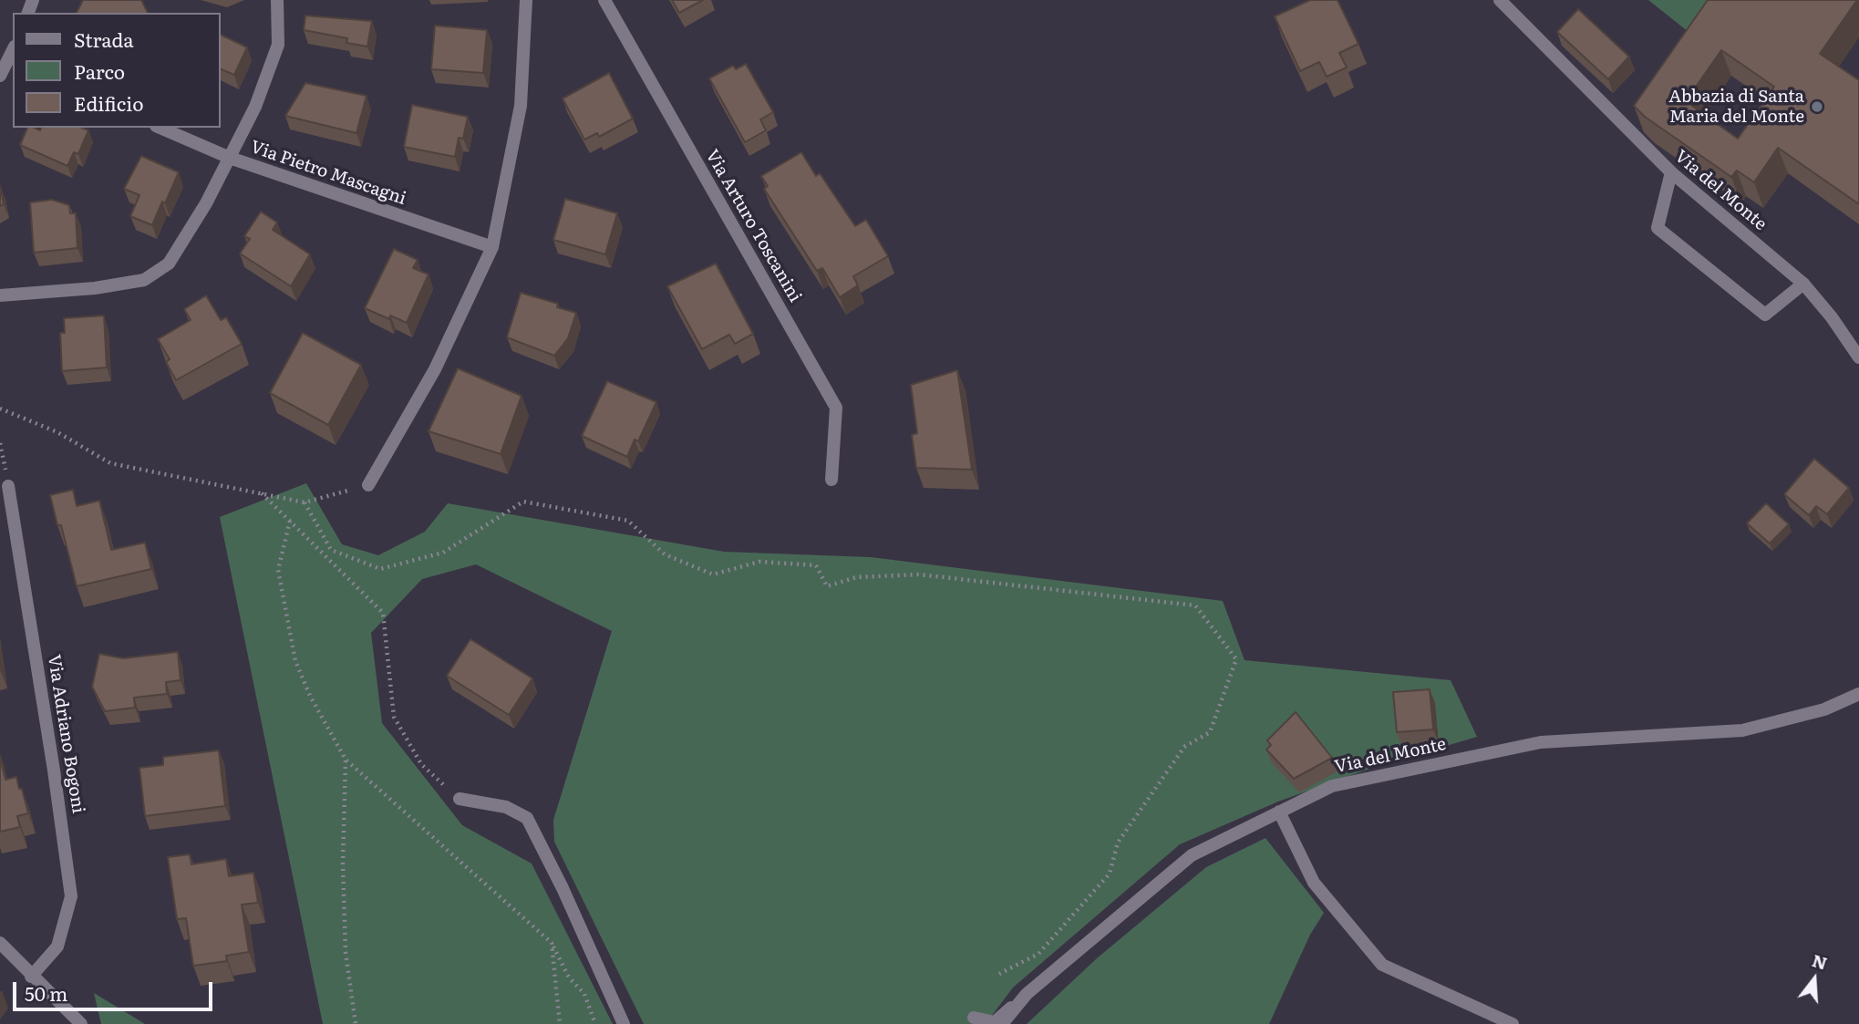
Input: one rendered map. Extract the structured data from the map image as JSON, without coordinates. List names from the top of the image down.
{
  "streets": {
    "street": [
      "Via Pietro Mascagni",
      "Via del Monte",
      "Via Arturo Toscanini",
      "Via Adriano Bogoni"
    ]
  },
  "places": ["Abbazia di Santa Maria del Monte"],
  "legend": ["Strada", "Parco", "Edificio"],
  "scale_bar": "50 m",
  "north": "top"
}
